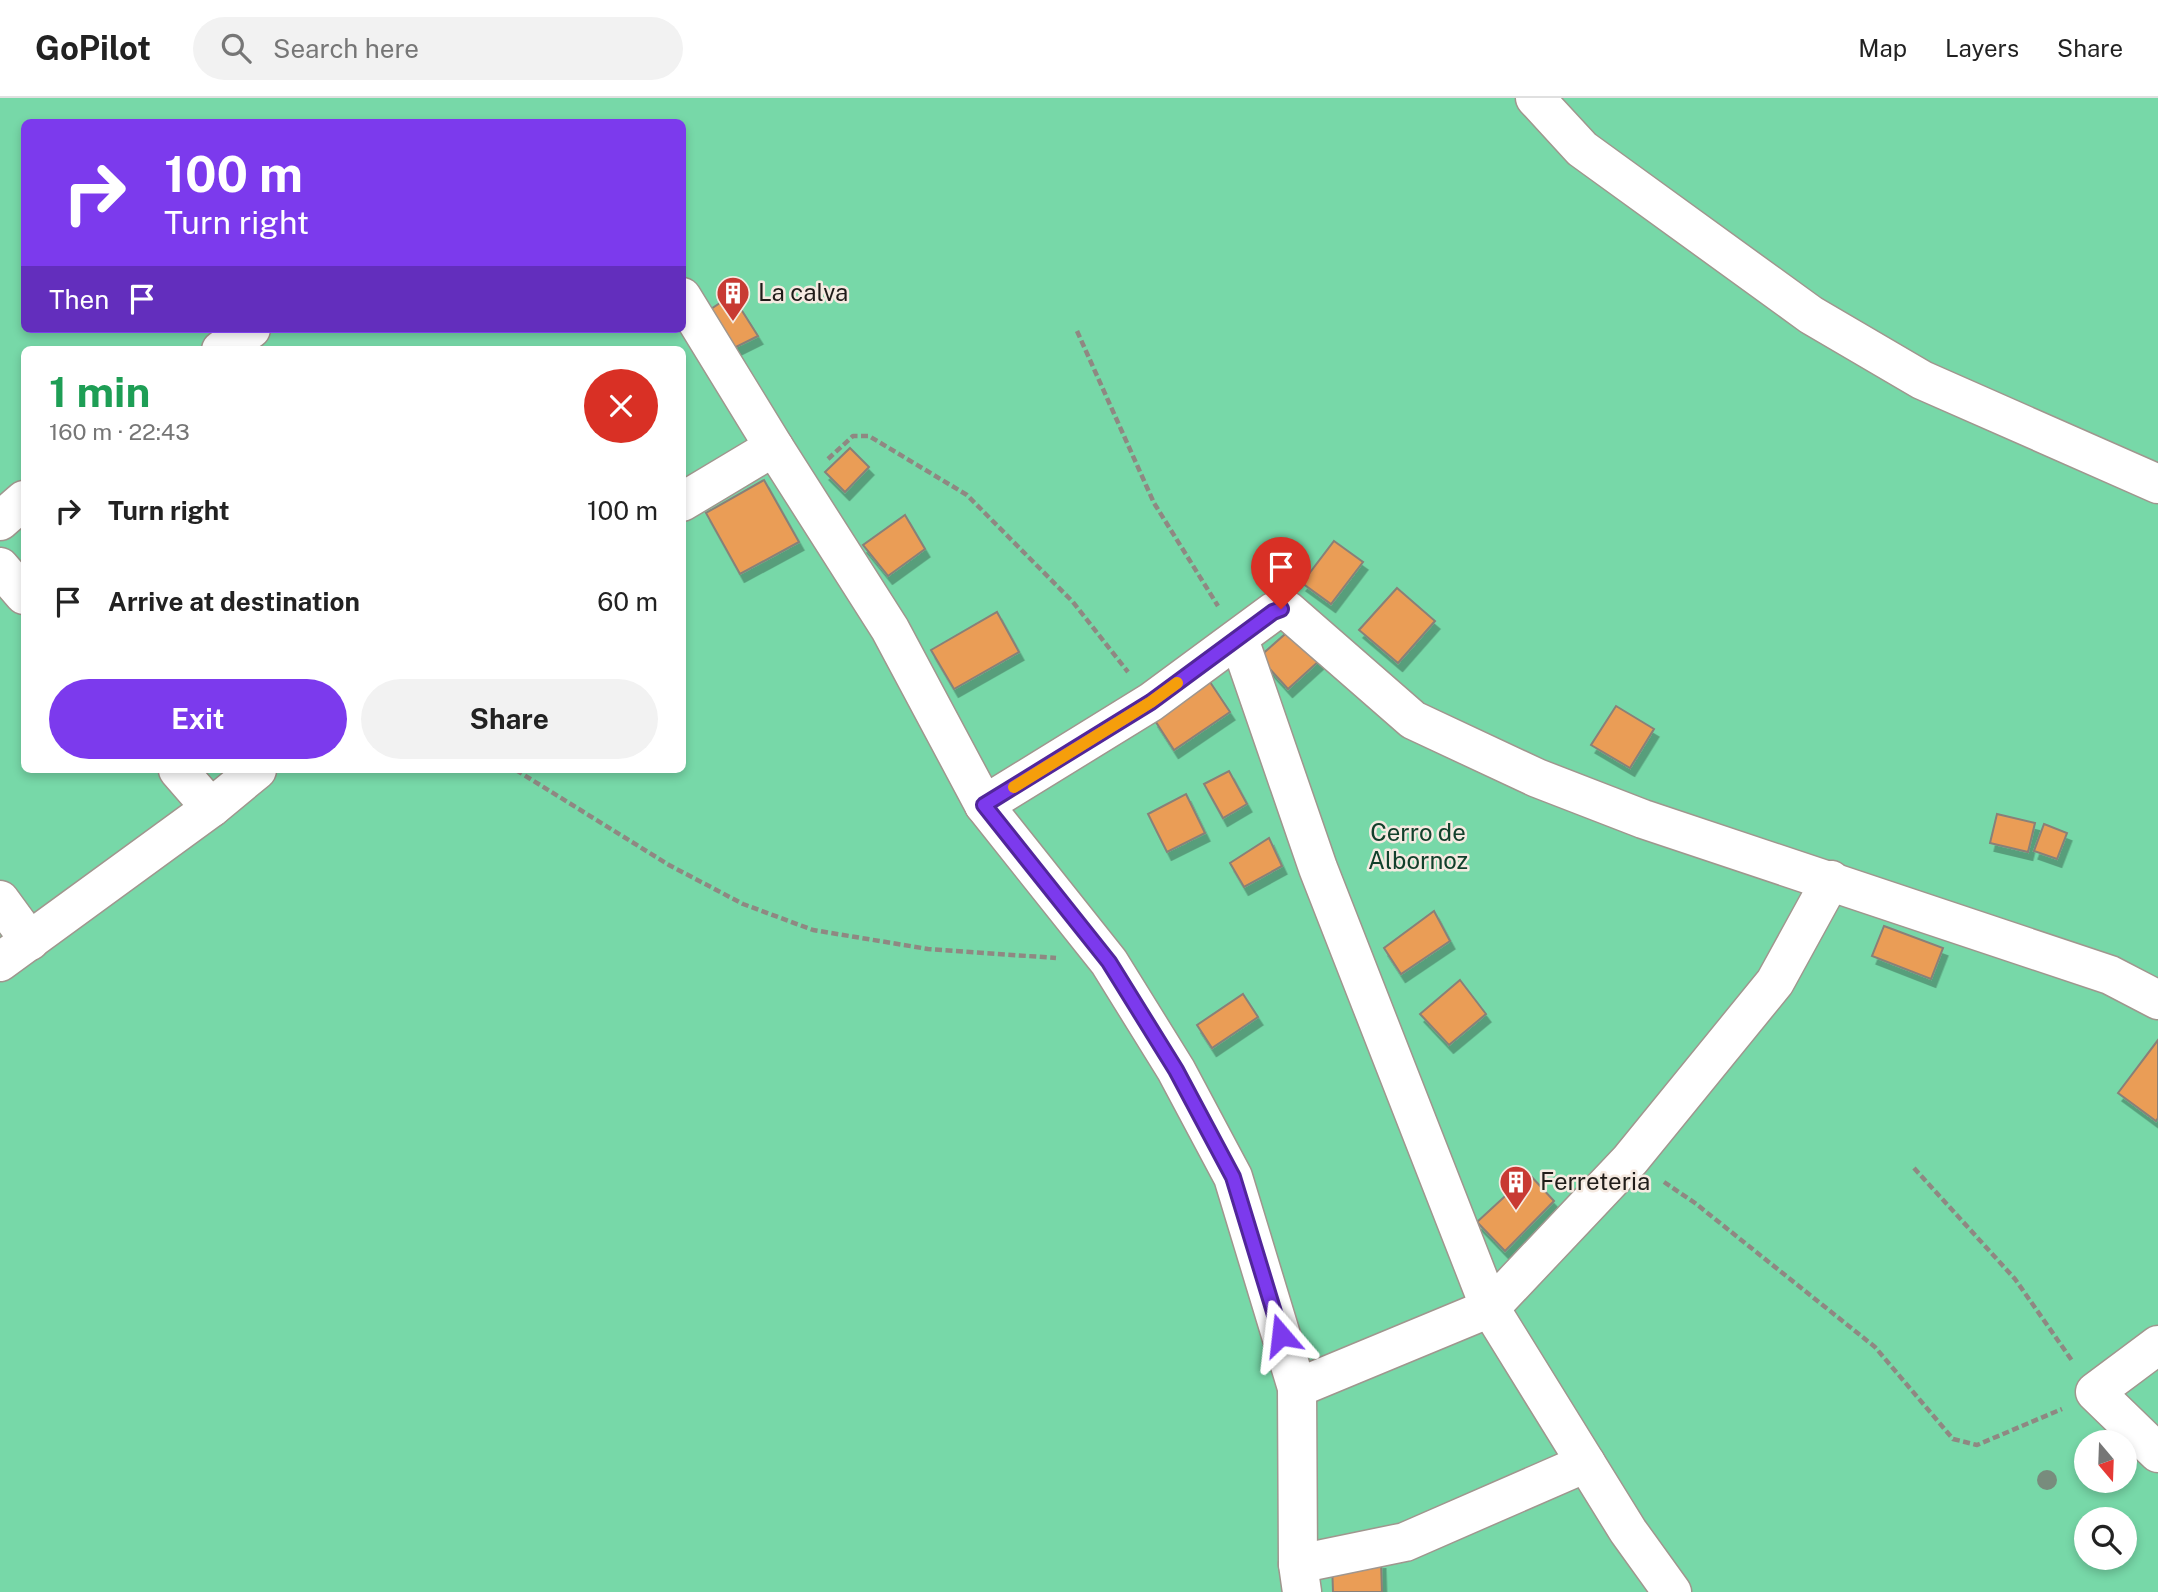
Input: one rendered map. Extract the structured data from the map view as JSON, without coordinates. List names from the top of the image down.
{
  "parks": ["Cerro de Albornoz"],
  "places": {
    "building": ["La calva", "Ferreteria"]
  },
  "north": "bottom",
  "page": {
    "header": "GoPilot",
    "search": "Search here",
    "nav": ["Map", "Layers", "Share"],
    "turn": ["100 m", "Turn right"],
    "then": "Then",
    "heading": ["1 min", "160 m · 22:43"],
    "list": [
      {
        "name": "Turn right",
        "value": "100 m"
      },
      {
        "name": "Arrive at destination",
        "value": "60 m"
      }
    ],
    "buttons": ["Exit", "Share"]
  }
}
